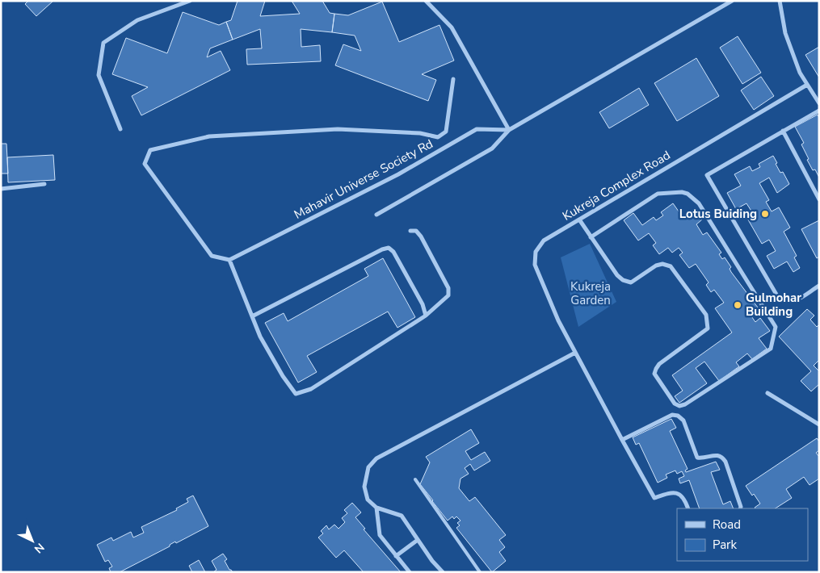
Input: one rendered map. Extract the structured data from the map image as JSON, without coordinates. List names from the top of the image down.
{
  "streets": {
    "street": ["Mahavir Universe Society Rd", "Kukreja Complex Road"]
  },
  "parks": ["Kukreja Garden"],
  "places": ["Lotus Buiding", "Gulmohar Building"],
  "legend": ["Road", "Park"],
  "north": "bottom right"
}
